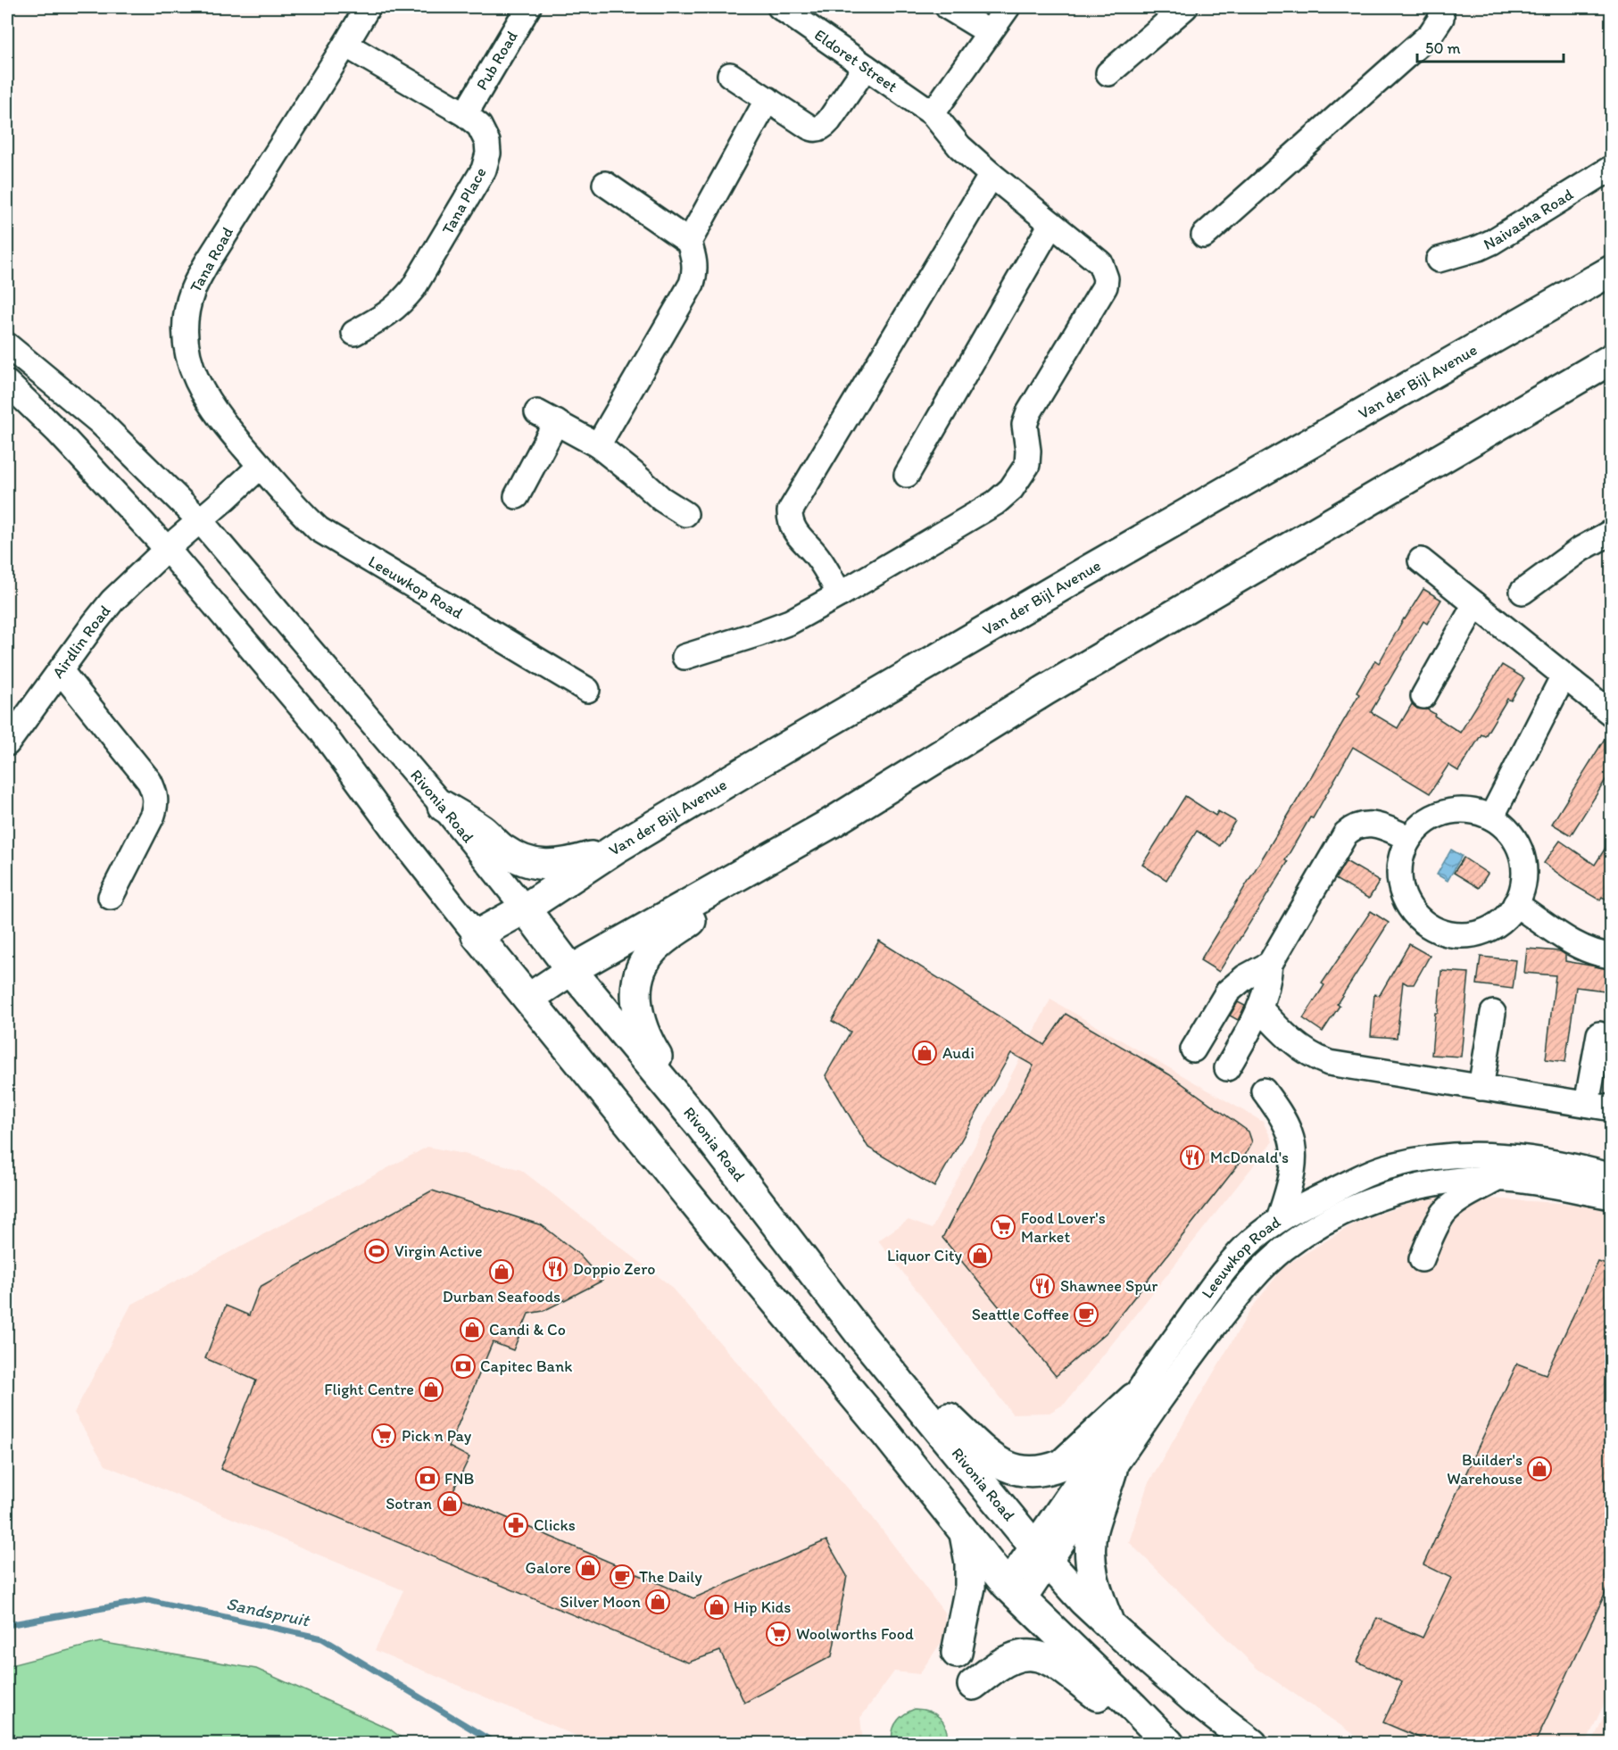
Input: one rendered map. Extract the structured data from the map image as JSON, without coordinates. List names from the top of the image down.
{
  "streets": {
    "main road": ["Van der Bijl Avenue", "Rivonia Road"],
    "street": [
      "Pub Road",
      "Eldoret Street",
      "Tana Place",
      "Naivasha Road",
      "Tana Road",
      "Leeuwkop Road",
      "Airdlin Road"
    ]
  },
  "crossings": [
    ["Pub Road", "Tana Place"],
    ["Tana Place", "Tana Road"],
    ["Tana Road", "Leeuwkop Road"],
    ["Van der Bijl Avenue", "Rivonia Road"],
    ["Leeuwkop Road", "Rivonia Road"]
  ],
  "water": ["Sandspruit"],
  "places": {
    "shop": [
      "Audi",
      "Liquor City",
      "Durban Seafoods",
      "Candi & Co",
      "Flight Centre",
      "Builder's Warehouse",
      "Sotran",
      "Galore",
      "Silver Moon",
      "Hip Kids"
    ],
    "restaurant": ["McDonald's", "Doppio Zero", "Shawnee Spur"],
    "supermarket": ["Food Lover's Market", "Pick n Pay", "Woolworths Food"],
    "sports": ["Virgin Active"],
    "cafe": ["Seattle Coffee", "The Daily"],
    "bank": ["Capitec Bank", "FNB"],
    "pharmacy": ["Clicks"]
  },
  "scale_bar": "50 m"
}
